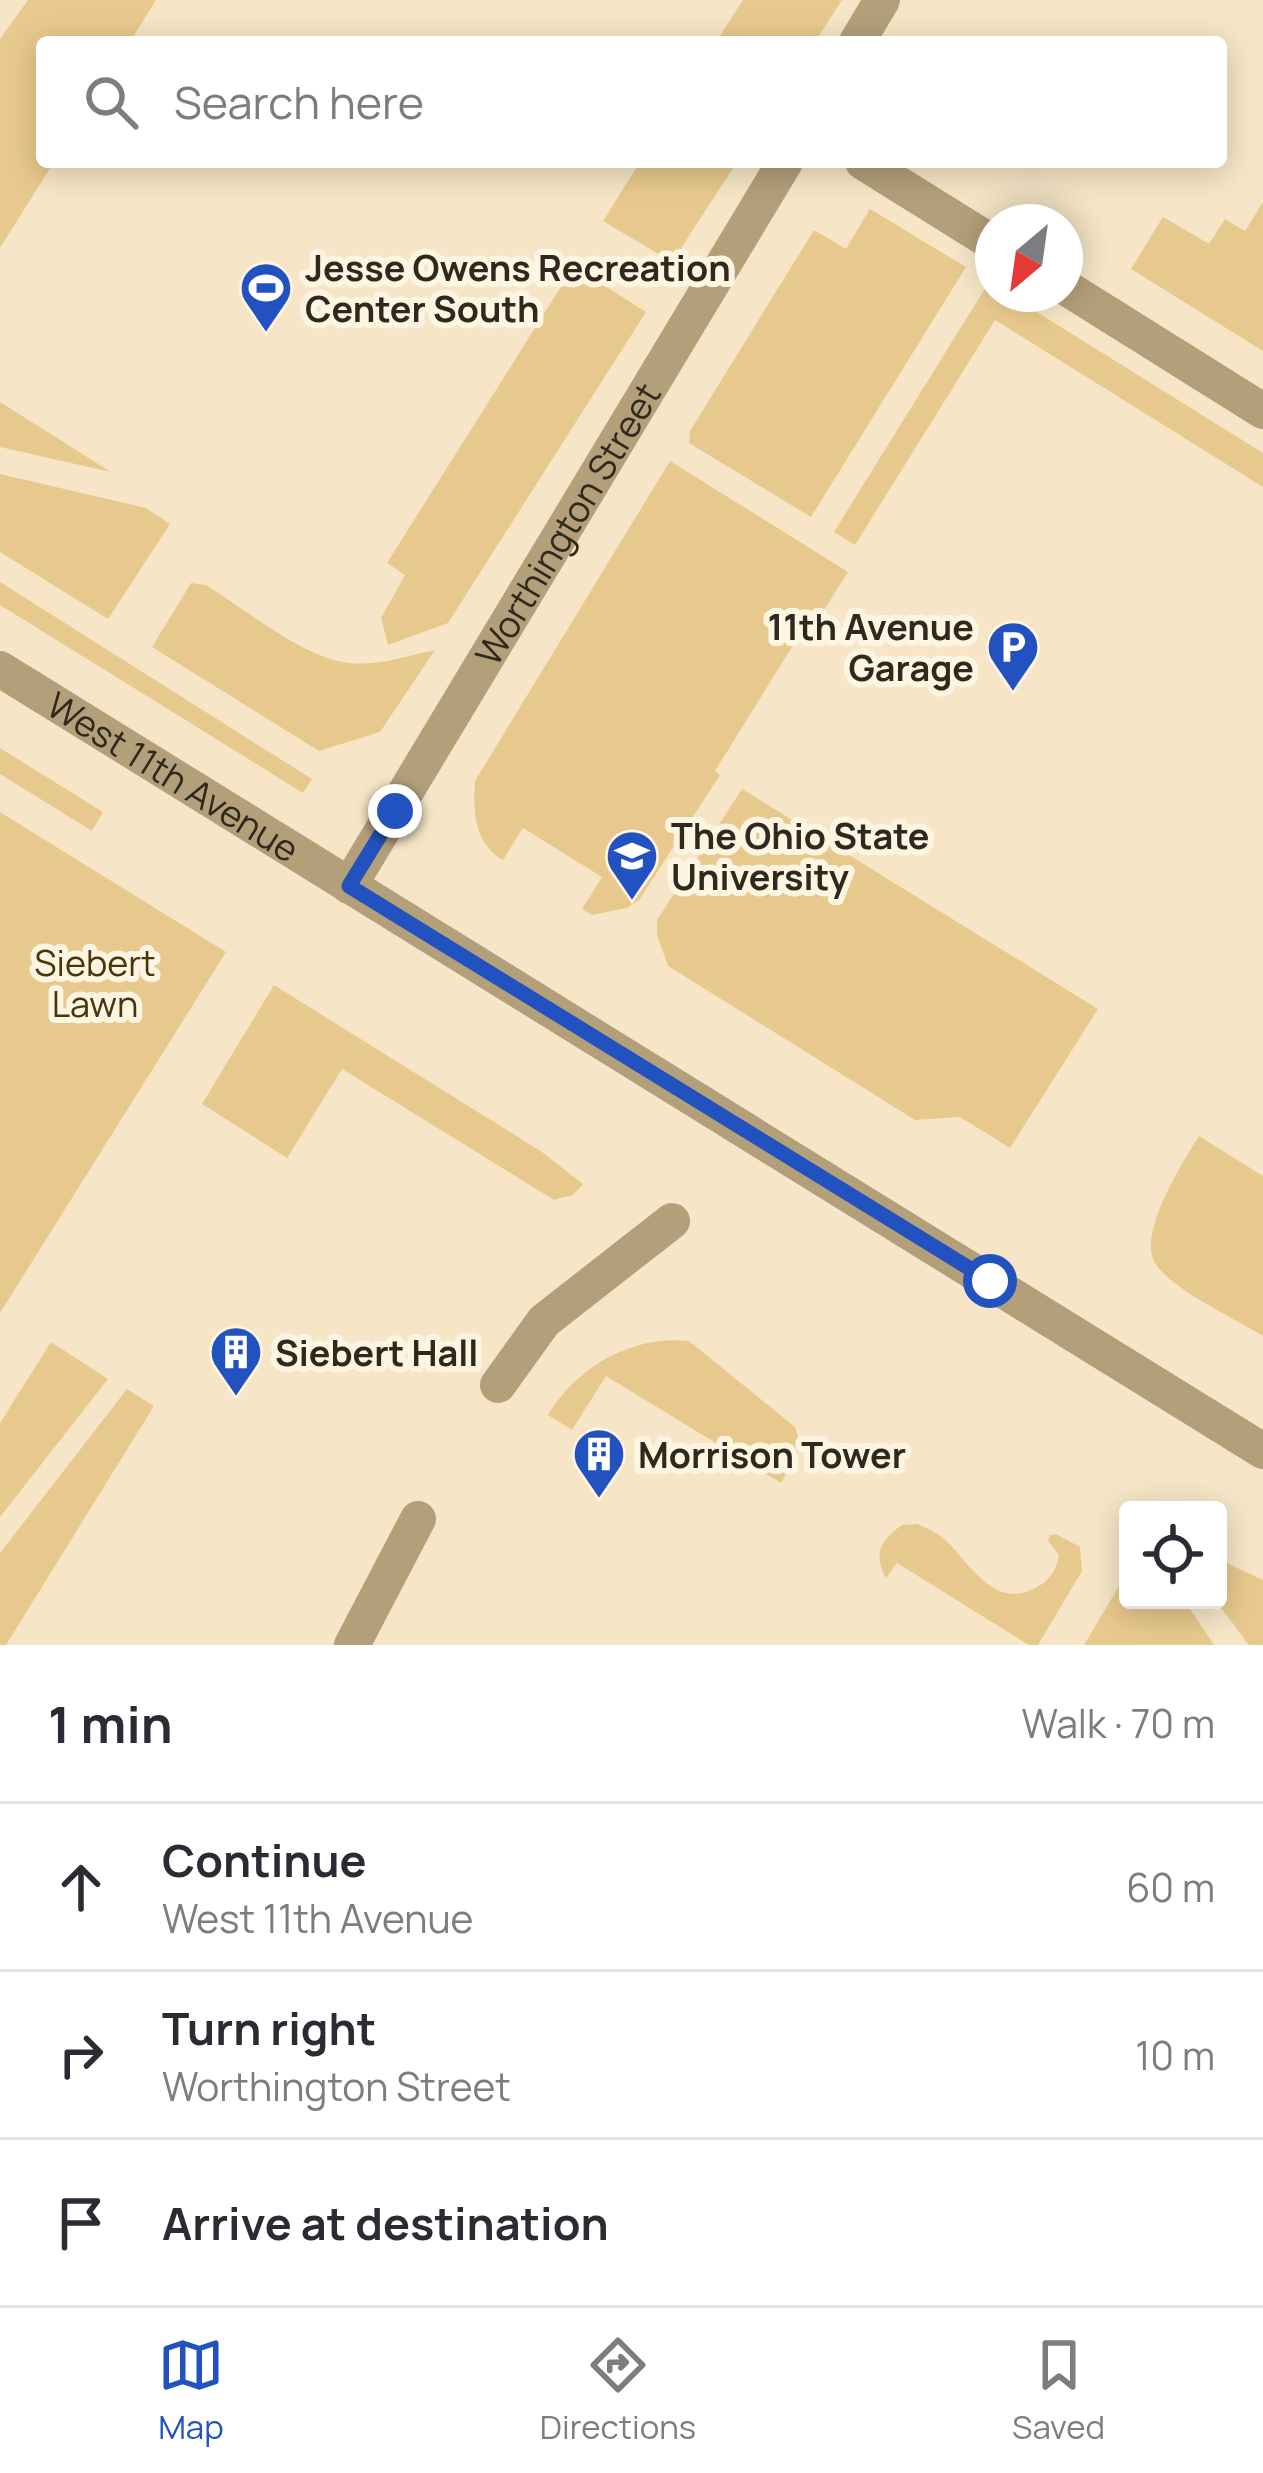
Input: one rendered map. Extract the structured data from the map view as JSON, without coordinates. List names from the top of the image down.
{
  "streets": {
    "street": ["Worthington Street", "West 11th Avenue"]
  },
  "crossings": [
    ["Worthington Street", "West 11th Avenue"]
  ],
  "parks": ["Siebert Lawn"],
  "places": {
    "sports": ["Jesse Owens Recreation Center South"],
    "parking": ["11th Avenue Garage"],
    "school or university": ["The Ohio State University"],
    "building": ["Siebert Hall", "Morrison Tower"]
  },
  "north": "bottom left",
  "page": {
    "search": "Search here",
    "heading": ["1 min", "Walk · 70 m"],
    "list": [
      ["Continue", "West 11th Avenue", "60 m"],
      ["Turn right", "Worthington Street", "10 m"],
      "Arrive at destination"
    ],
    "nav": ["Map", "Directions", "Saved"]
  }
}
